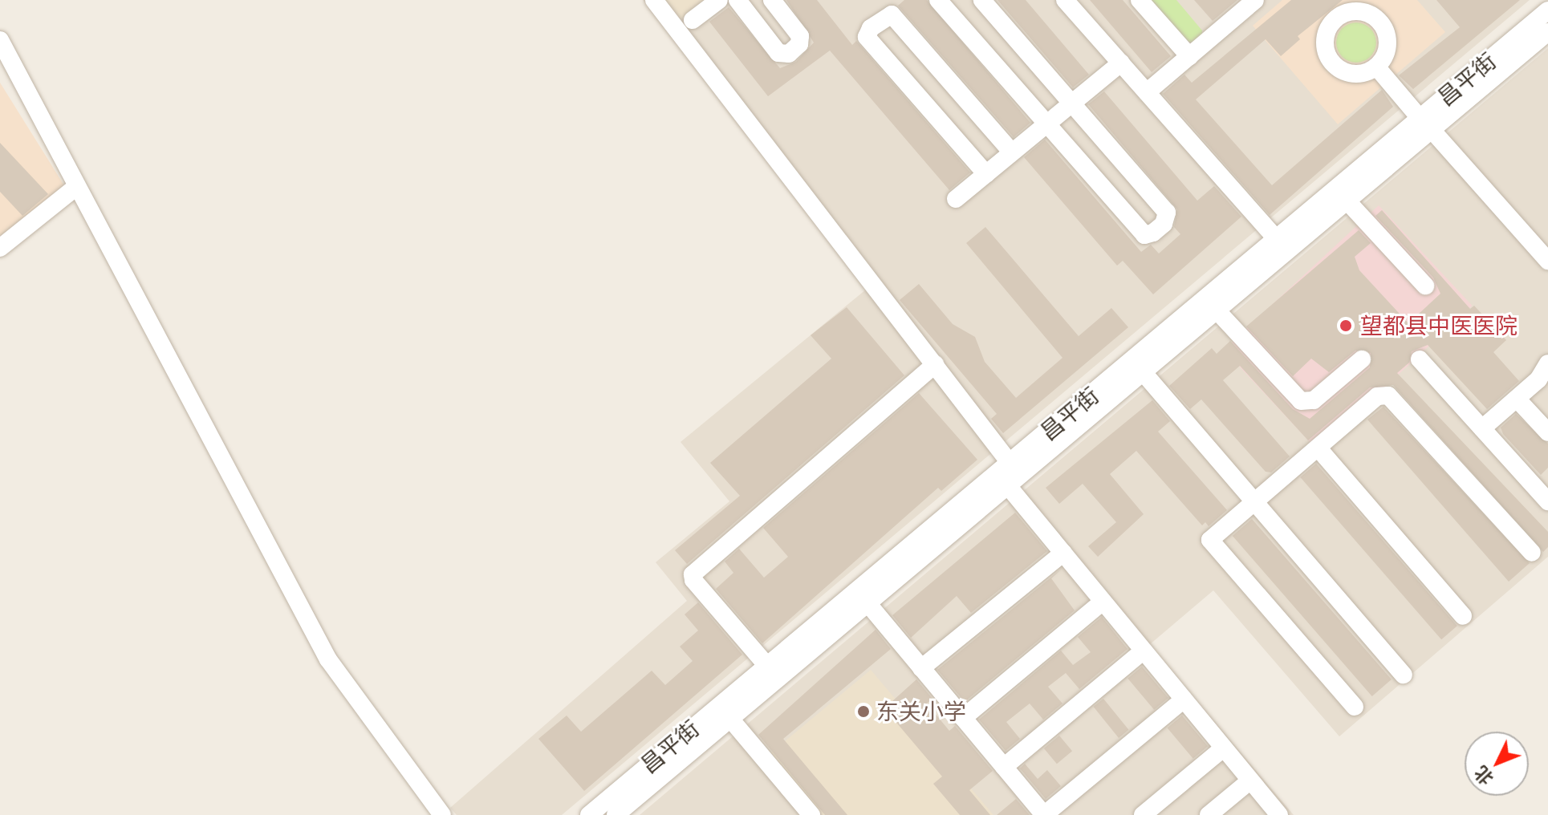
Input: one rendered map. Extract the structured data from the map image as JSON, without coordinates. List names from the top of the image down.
{
  "streets": {
    "street": ["昌平街"]
  },
  "places": ["望都县中医医院", "东关小学"],
  "north": "bottom left"
}
